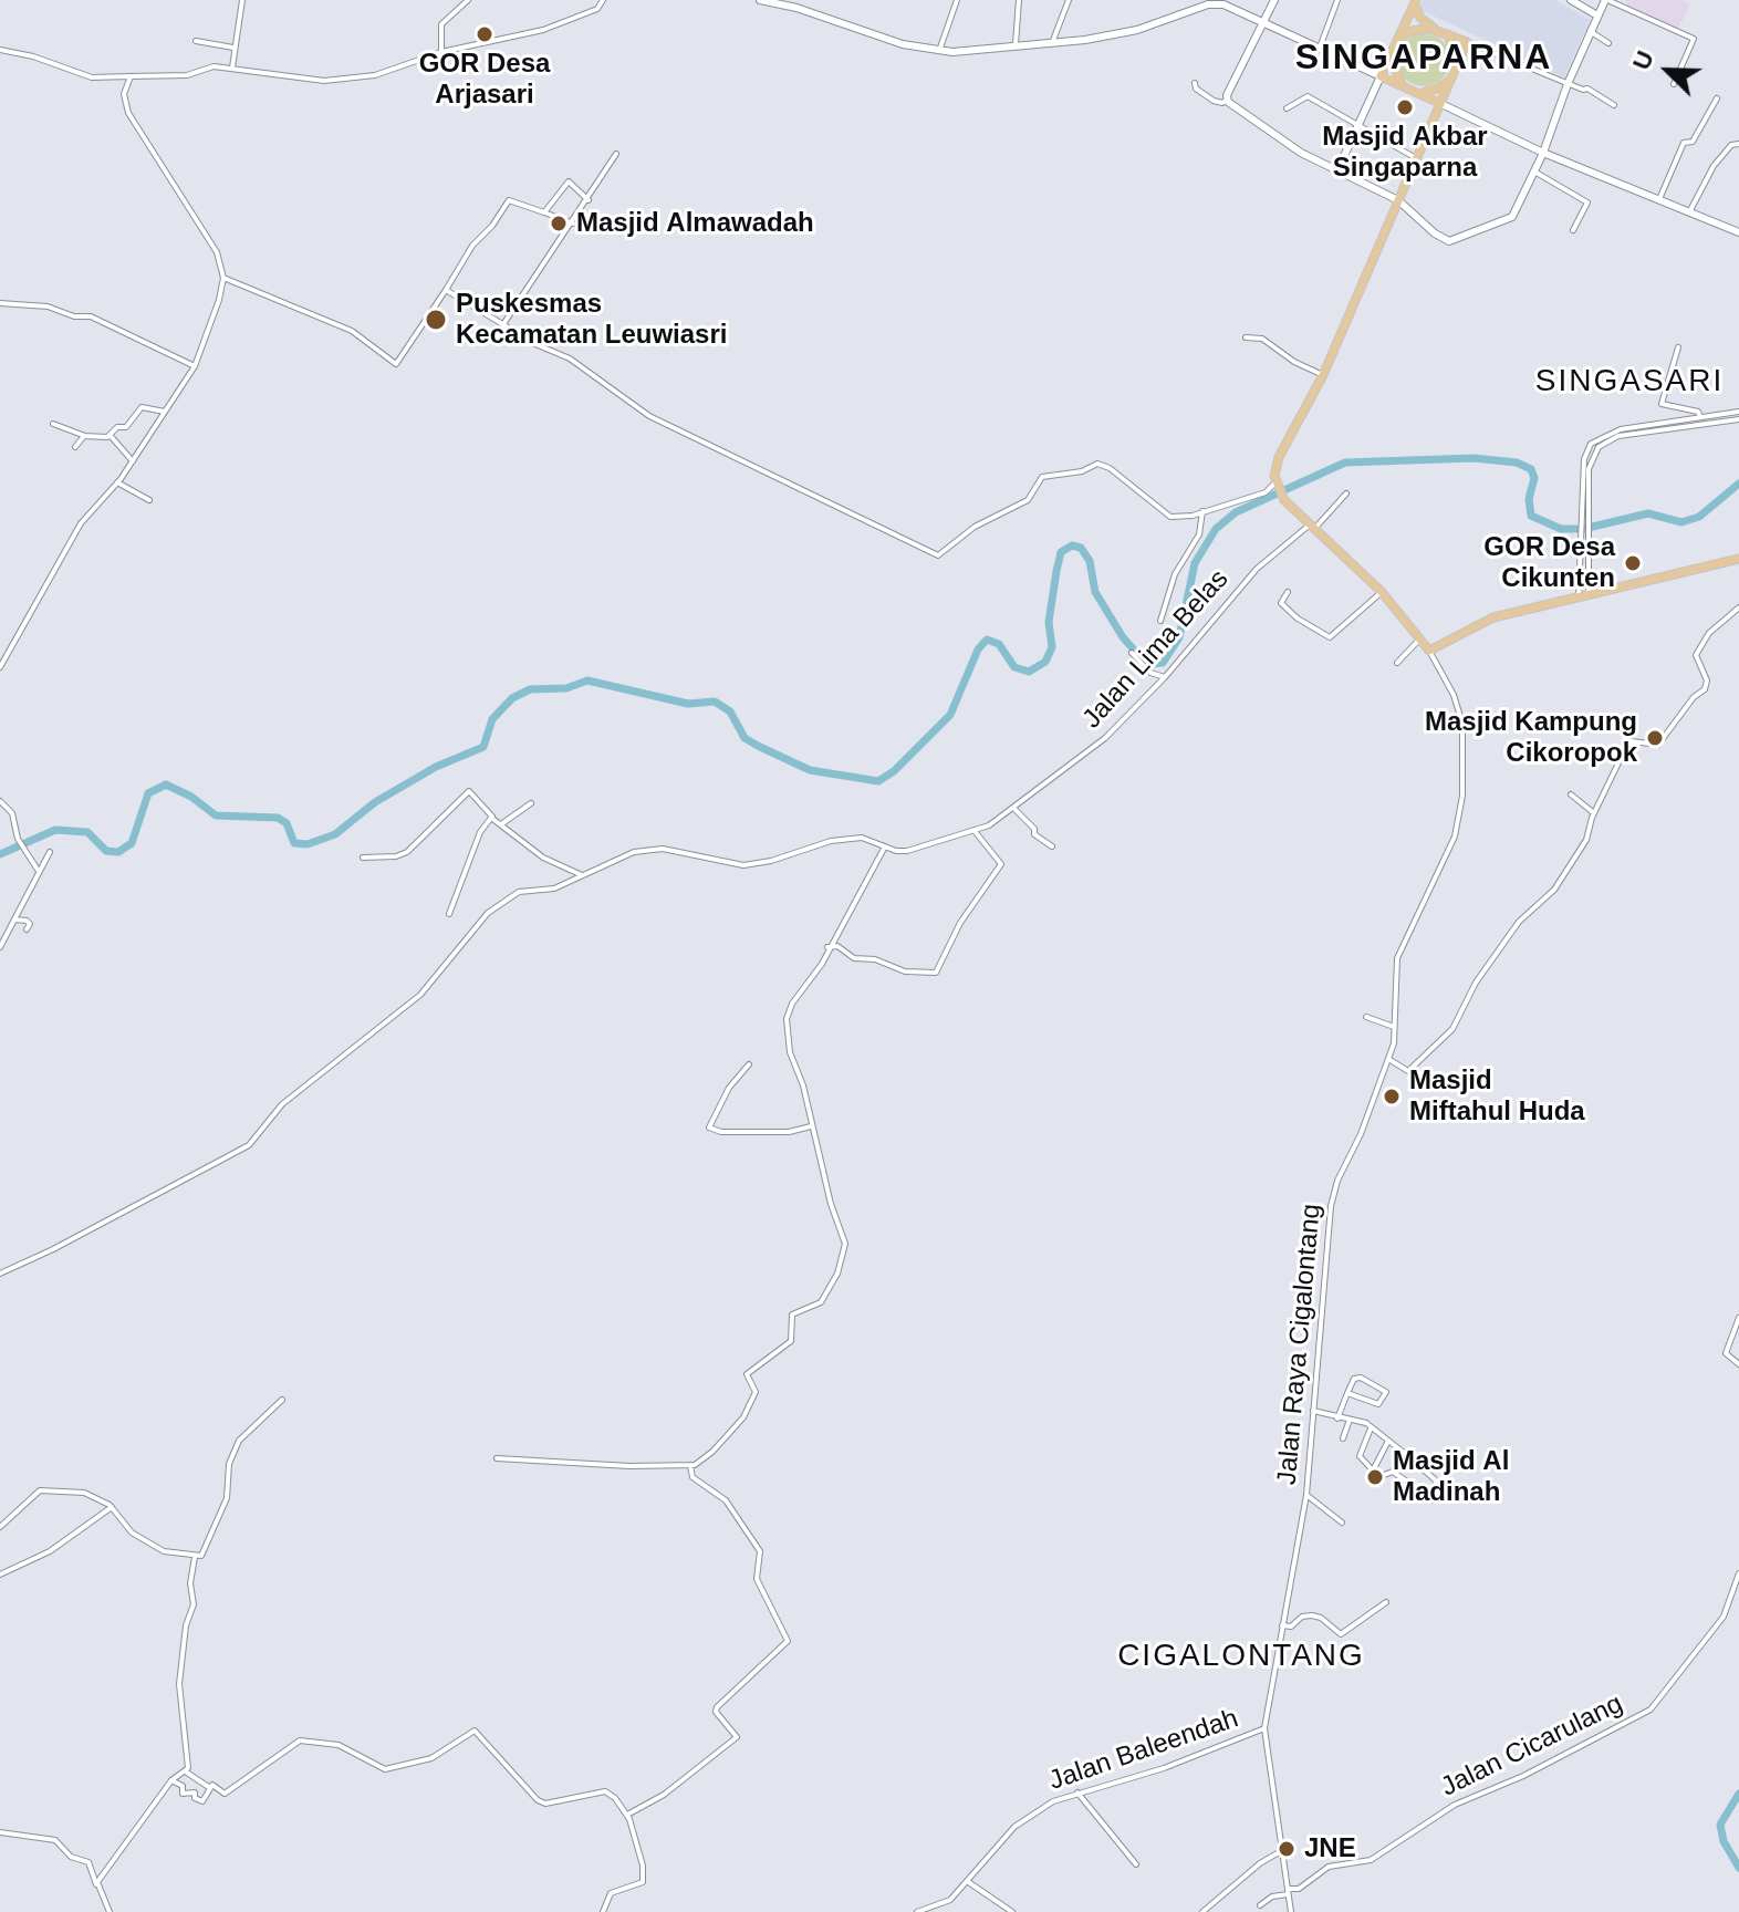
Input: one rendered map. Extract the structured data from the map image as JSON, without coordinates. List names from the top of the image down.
{
  "streets": {
    "street": [
      "Jalan Lima Belas",
      "Jalan Raya Cigalontang",
      "Jalan Cicarulang",
      "Jalan Baleendah"
    ]
  },
  "crossings": [
    ["Jalan Raya Cigalontang", "Jalan Cicarulang"],
    ["Jalan Raya Cigalontang", "Jalan Baleendah"]
  ],
  "districts": ["SINGAPARNA", "SINGASARI", "CIGALONTANG"],
  "places": [
    "GOR Desa Arjasari",
    "Masjid Akbar Singaparna",
    "Masjid Almawadah",
    "Puskesmas Kecamatan Leuwiasri",
    "GOR Desa Cikunten",
    "Masjid Kampung Cikoropok",
    "Masjid Miftahul Huda",
    "Masjid Al Madinah",
    "JNE"
  ],
  "north": "top left"
}
